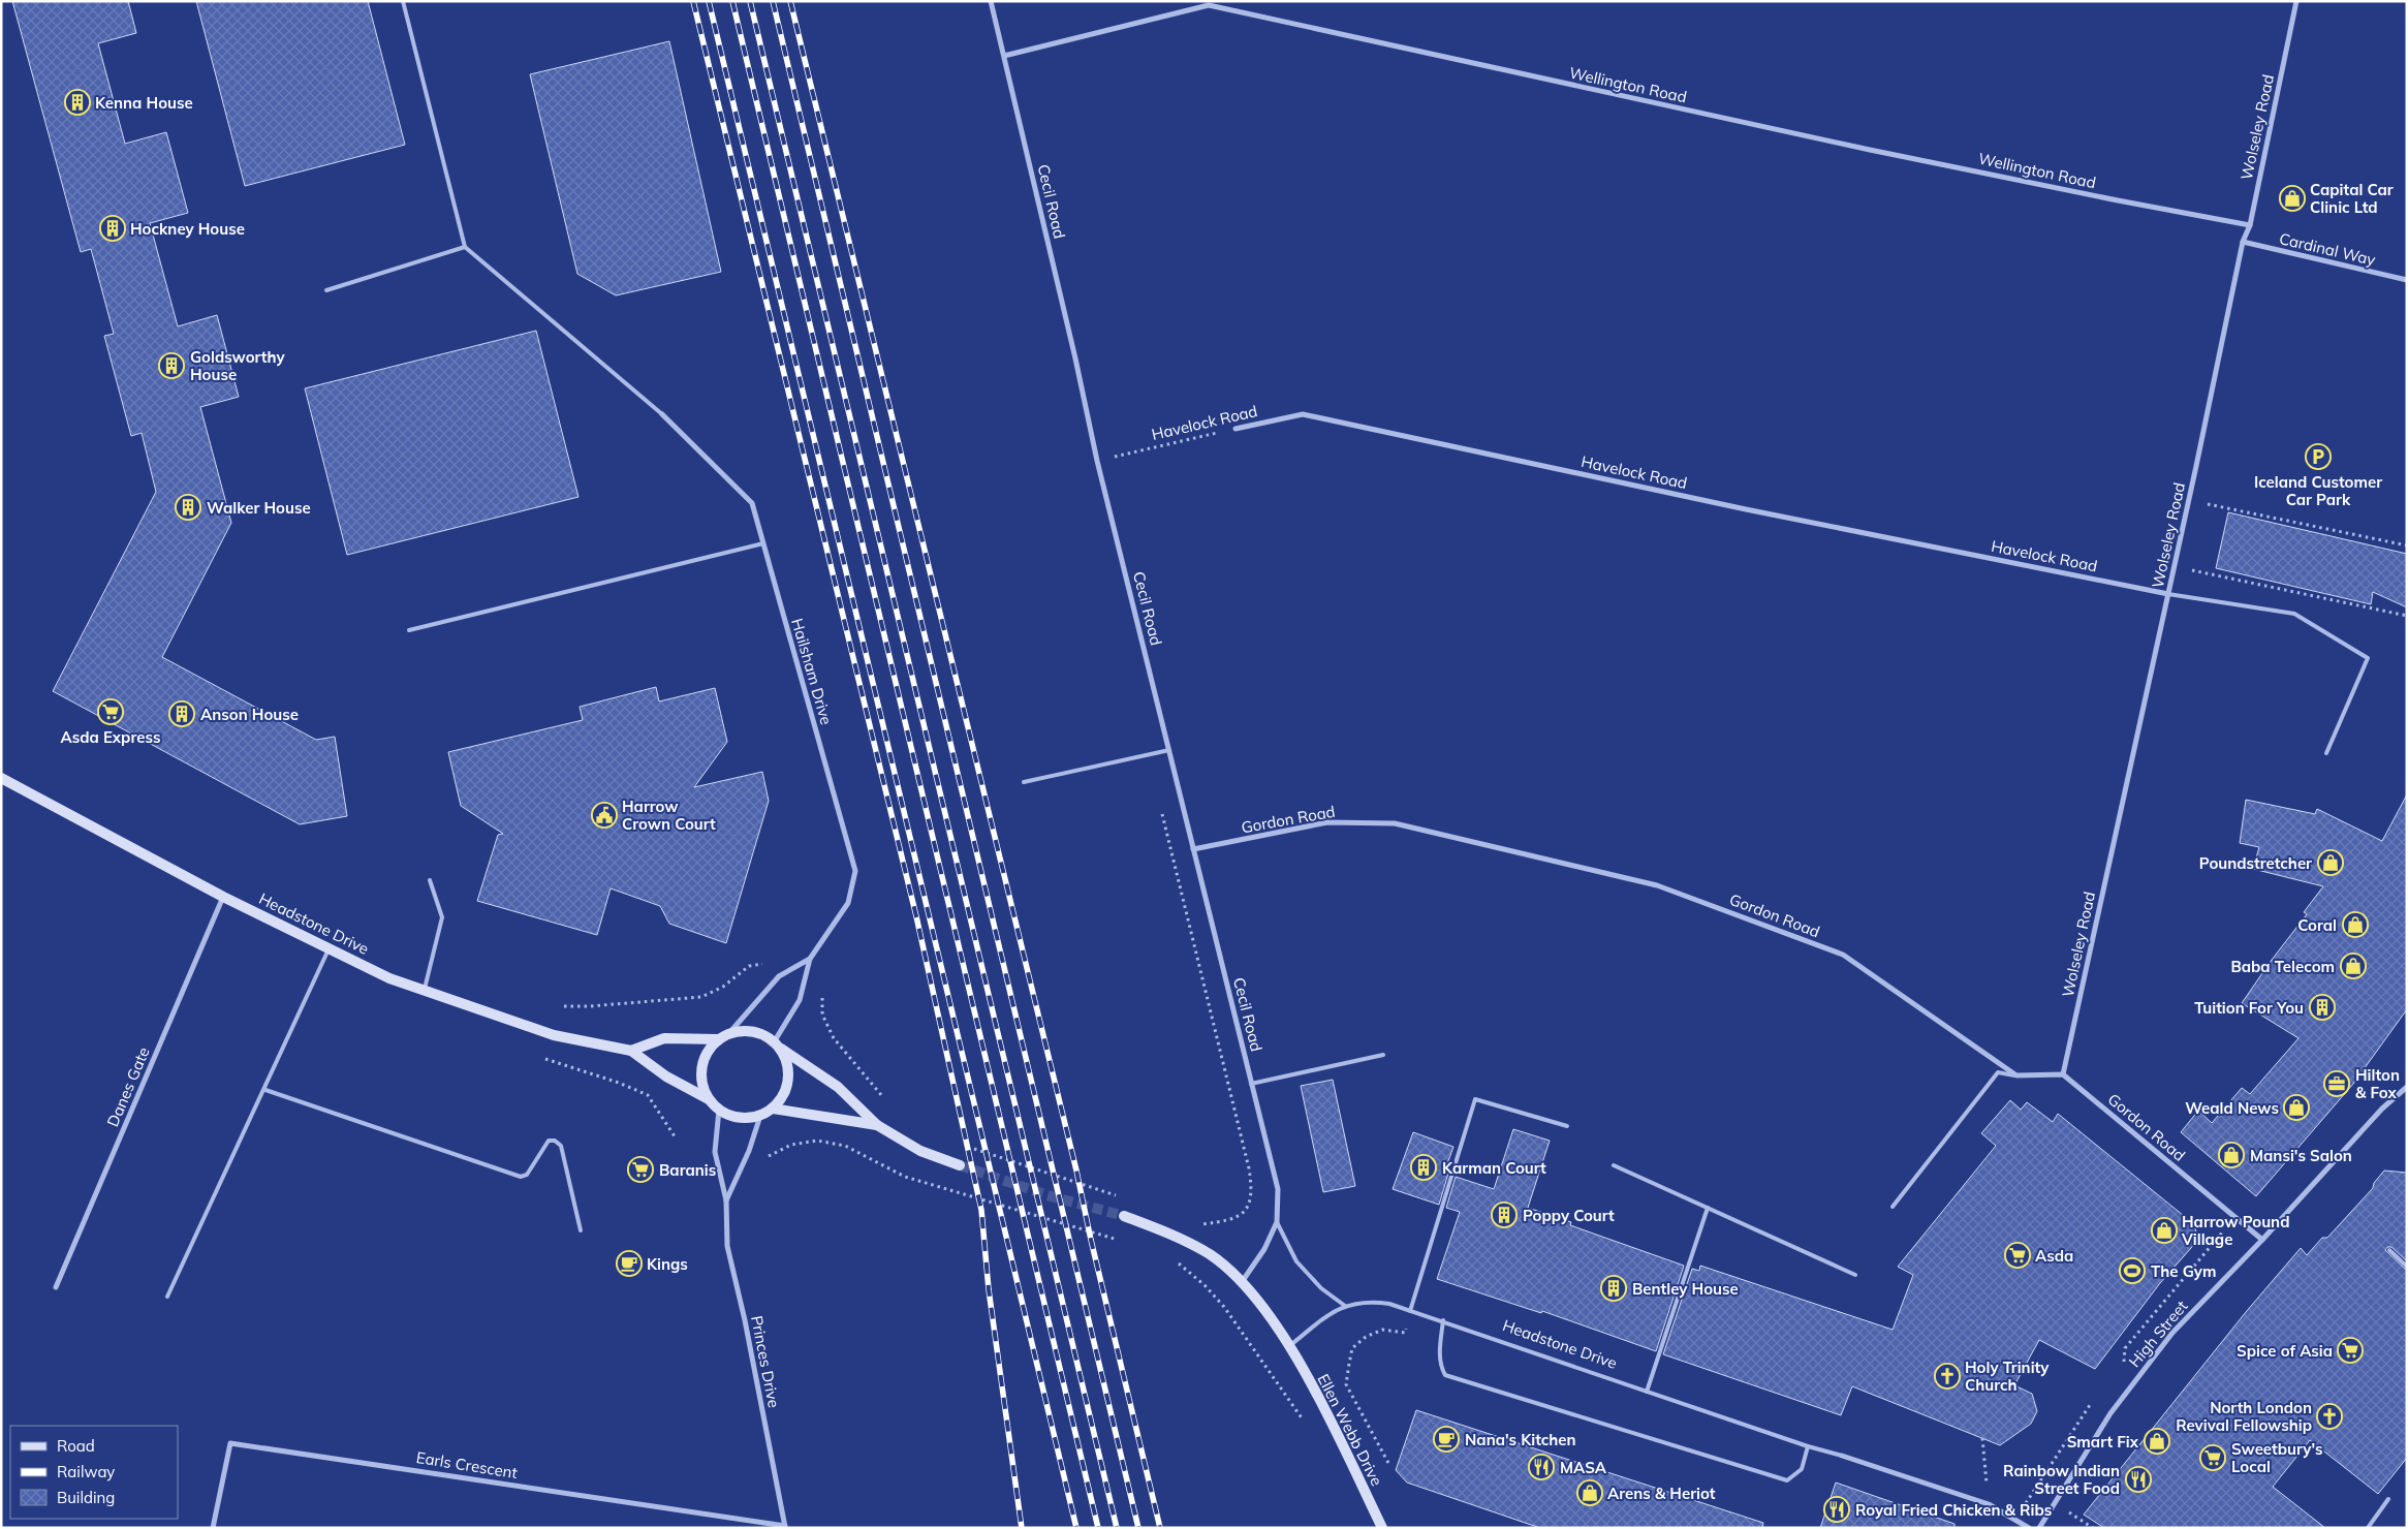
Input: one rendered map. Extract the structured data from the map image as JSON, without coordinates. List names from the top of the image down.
{
  "streets": {
    "street": [
      "Wellington Road",
      "Wolseley Road",
      "Cecil Road",
      "Cardinal Way",
      "Havelock Road",
      "Hailsham Drive",
      "Gordon Road",
      "Headstone Drive",
      "Danes Gate",
      "High Street",
      "Princes Drive",
      "Ellen Webb Drive",
      "Earls Crescent"
    ]
  },
  "crossings": [
    ["Wellington Road", "Wolseley Road"],
    ["Wellington Road", "Cecil Road"],
    ["Wolseley Road", "Cardinal Way"],
    ["Wolseley Road", "Havelock Road"],
    ["Wolseley Road", "Gordon Road"],
    ["Cecil Road", "Havelock Road"],
    ["Cecil Road", "Gordon Road"],
    ["Cecil Road", "Headstone Drive"],
    ["Hailsham Drive", "Headstone Drive"],
    ["Hailsham Drive", "Princes Drive"],
    ["Gordon Road", "High Street"],
    ["Headstone Drive", "Danes Gate"],
    ["Headstone Drive", "Princes Drive"],
    ["Headstone Drive", "Ellen Webb Drive"],
    ["Princes Drive", "Earls Crescent"]
  ],
  "places": {
    "building": [
      "Kenna House",
      "Hockney House",
      "Goldsworthy House",
      "Walker House",
      "Anson House",
      "Tuition For You",
      "Karman Court",
      "Poppy Court",
      "Bentley House"
    ],
    "shop": [
      "Capital Car Clinic Ltd",
      "Poundstretcher",
      "Coral",
      "Baba Telecom",
      "Weald News",
      "Mansi's Salon",
      "Harrow Pound Village",
      "Smart Fix",
      "Arens & Heriot"
    ],
    "parking": ["Iceland Customer Car Park"],
    "supermarket": [
      "Asda Express",
      "Baranis",
      "Asda",
      "Spice of Asia",
      "Sweetbury's Local"
    ],
    "public building": ["Harrow Crown Court"],
    "office": ["Hilton & Fox"],
    "cafe": ["Kings", "Nana's Kitchen"],
    "sports": ["The Gym"],
    "church": ["Holy Trinity Church", "North London Revival Fellowship"],
    "restaurant": ["MASA", "Rainbow Indian Street Food", "Royal Fried Chicken & Ribs"]
  },
  "legend": ["Road", "Railway", "Building"]
}
